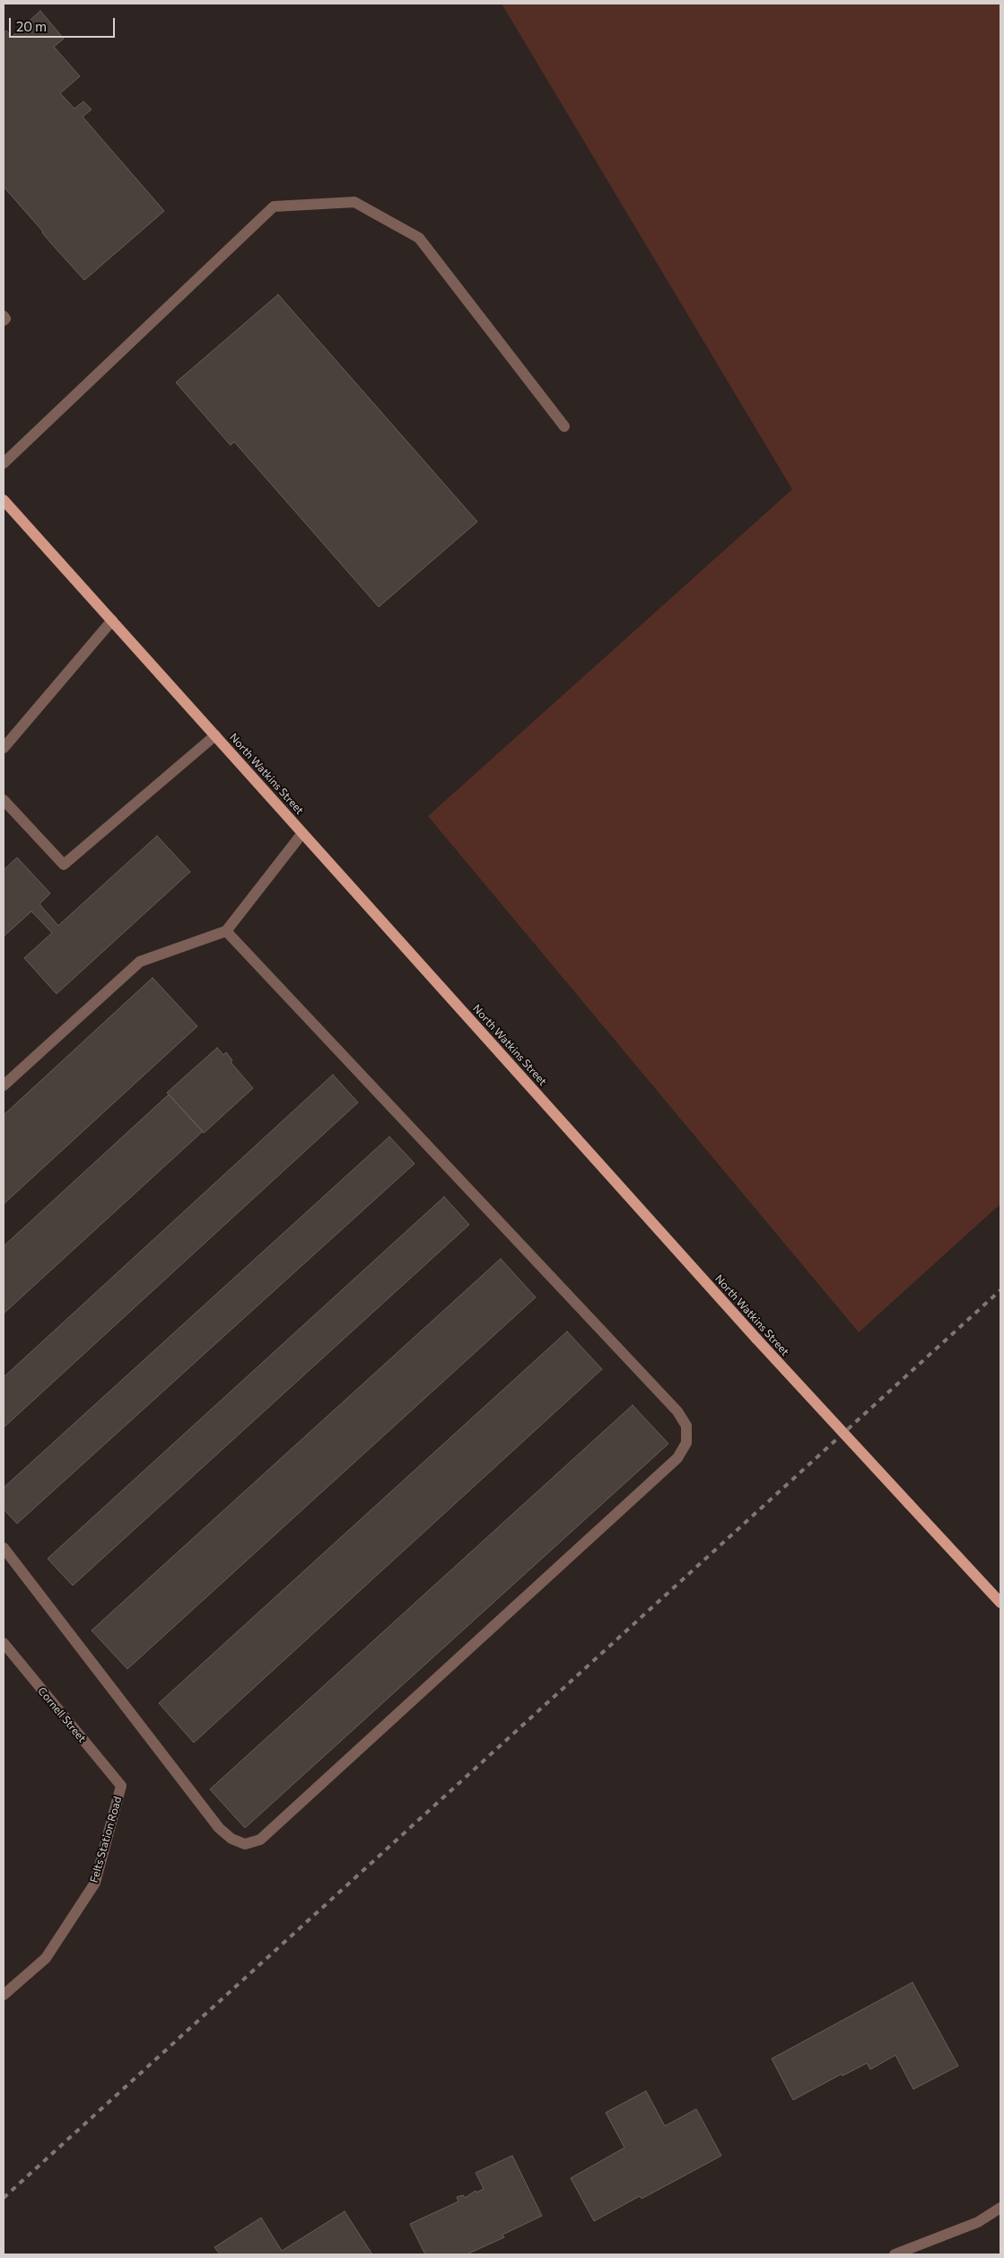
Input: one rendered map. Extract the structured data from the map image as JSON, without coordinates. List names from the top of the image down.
{
  "streets": {
    "main road": ["North Watkins Street"],
    "street": ["Cornell Street", "Felts Station Road"]
  },
  "crossings": [
    ["Cornell Street", "Felts Station Road"]
  ],
  "scale_bar": "20 m"
}
